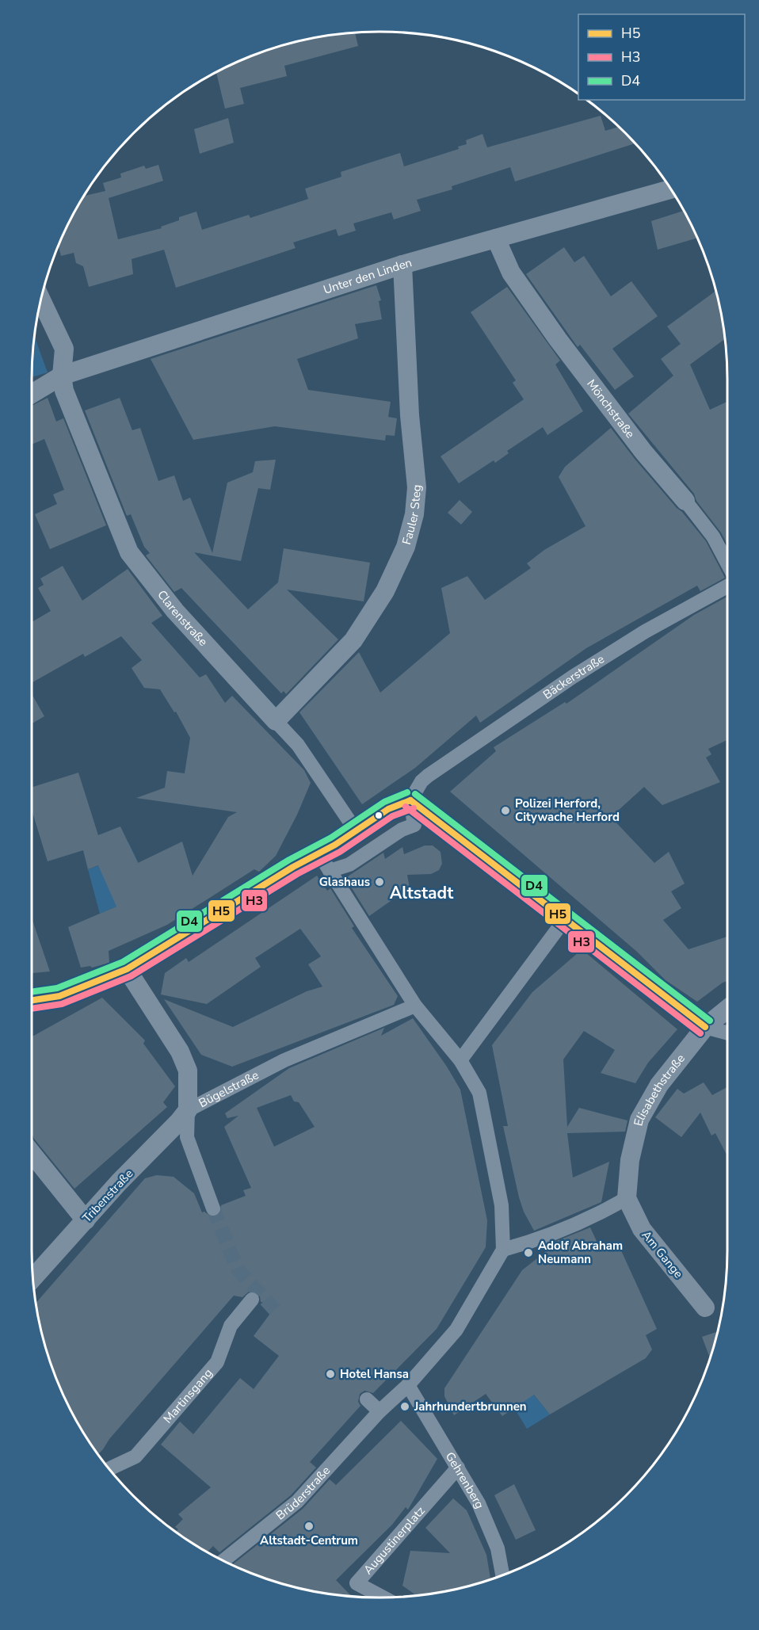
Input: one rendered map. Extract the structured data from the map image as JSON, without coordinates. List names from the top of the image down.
{
  "streets": {
    "street": [
      "Unter den Linden",
      "Mönchstraße",
      "Fauler Steg",
      "Clarenstraße",
      "Bäckerstraße",
      "Bügelstraße",
      "Elisabethstraße",
      "Tribenstraße",
      "Am Gange",
      "Martinsgang",
      "Gehrenberg",
      "Brüderstraße",
      "Augustinerplatz"
    ]
  },
  "crossings": [
    ["Unter den Linden", "Mönchstraße"],
    ["Unter den Linden", "Fauler Steg"],
    ["Unter den Linden", "Clarenstraße"],
    ["Fauler Steg", "Clarenstraße"],
    ["Bügelstraße", "Tribenstraße"],
    ["Elisabethstraße", "Am Gange"],
    ["Gehrenberg", "Augustinerplatz"]
  ],
  "districts": ["Altstadt"],
  "places": [
    "Polizei Herford, Citywache Herford",
    "Glashaus",
    "Adolf Abraham Neumann",
    "Hotel Hansa",
    "Jahrhundertbrunnen",
    "Altstadt-Centrum"
  ],
  "lines": ["transit line D4", "transit line H5", "transit line H3"],
  "legend": ["H5", "H3", "D4"]
}
